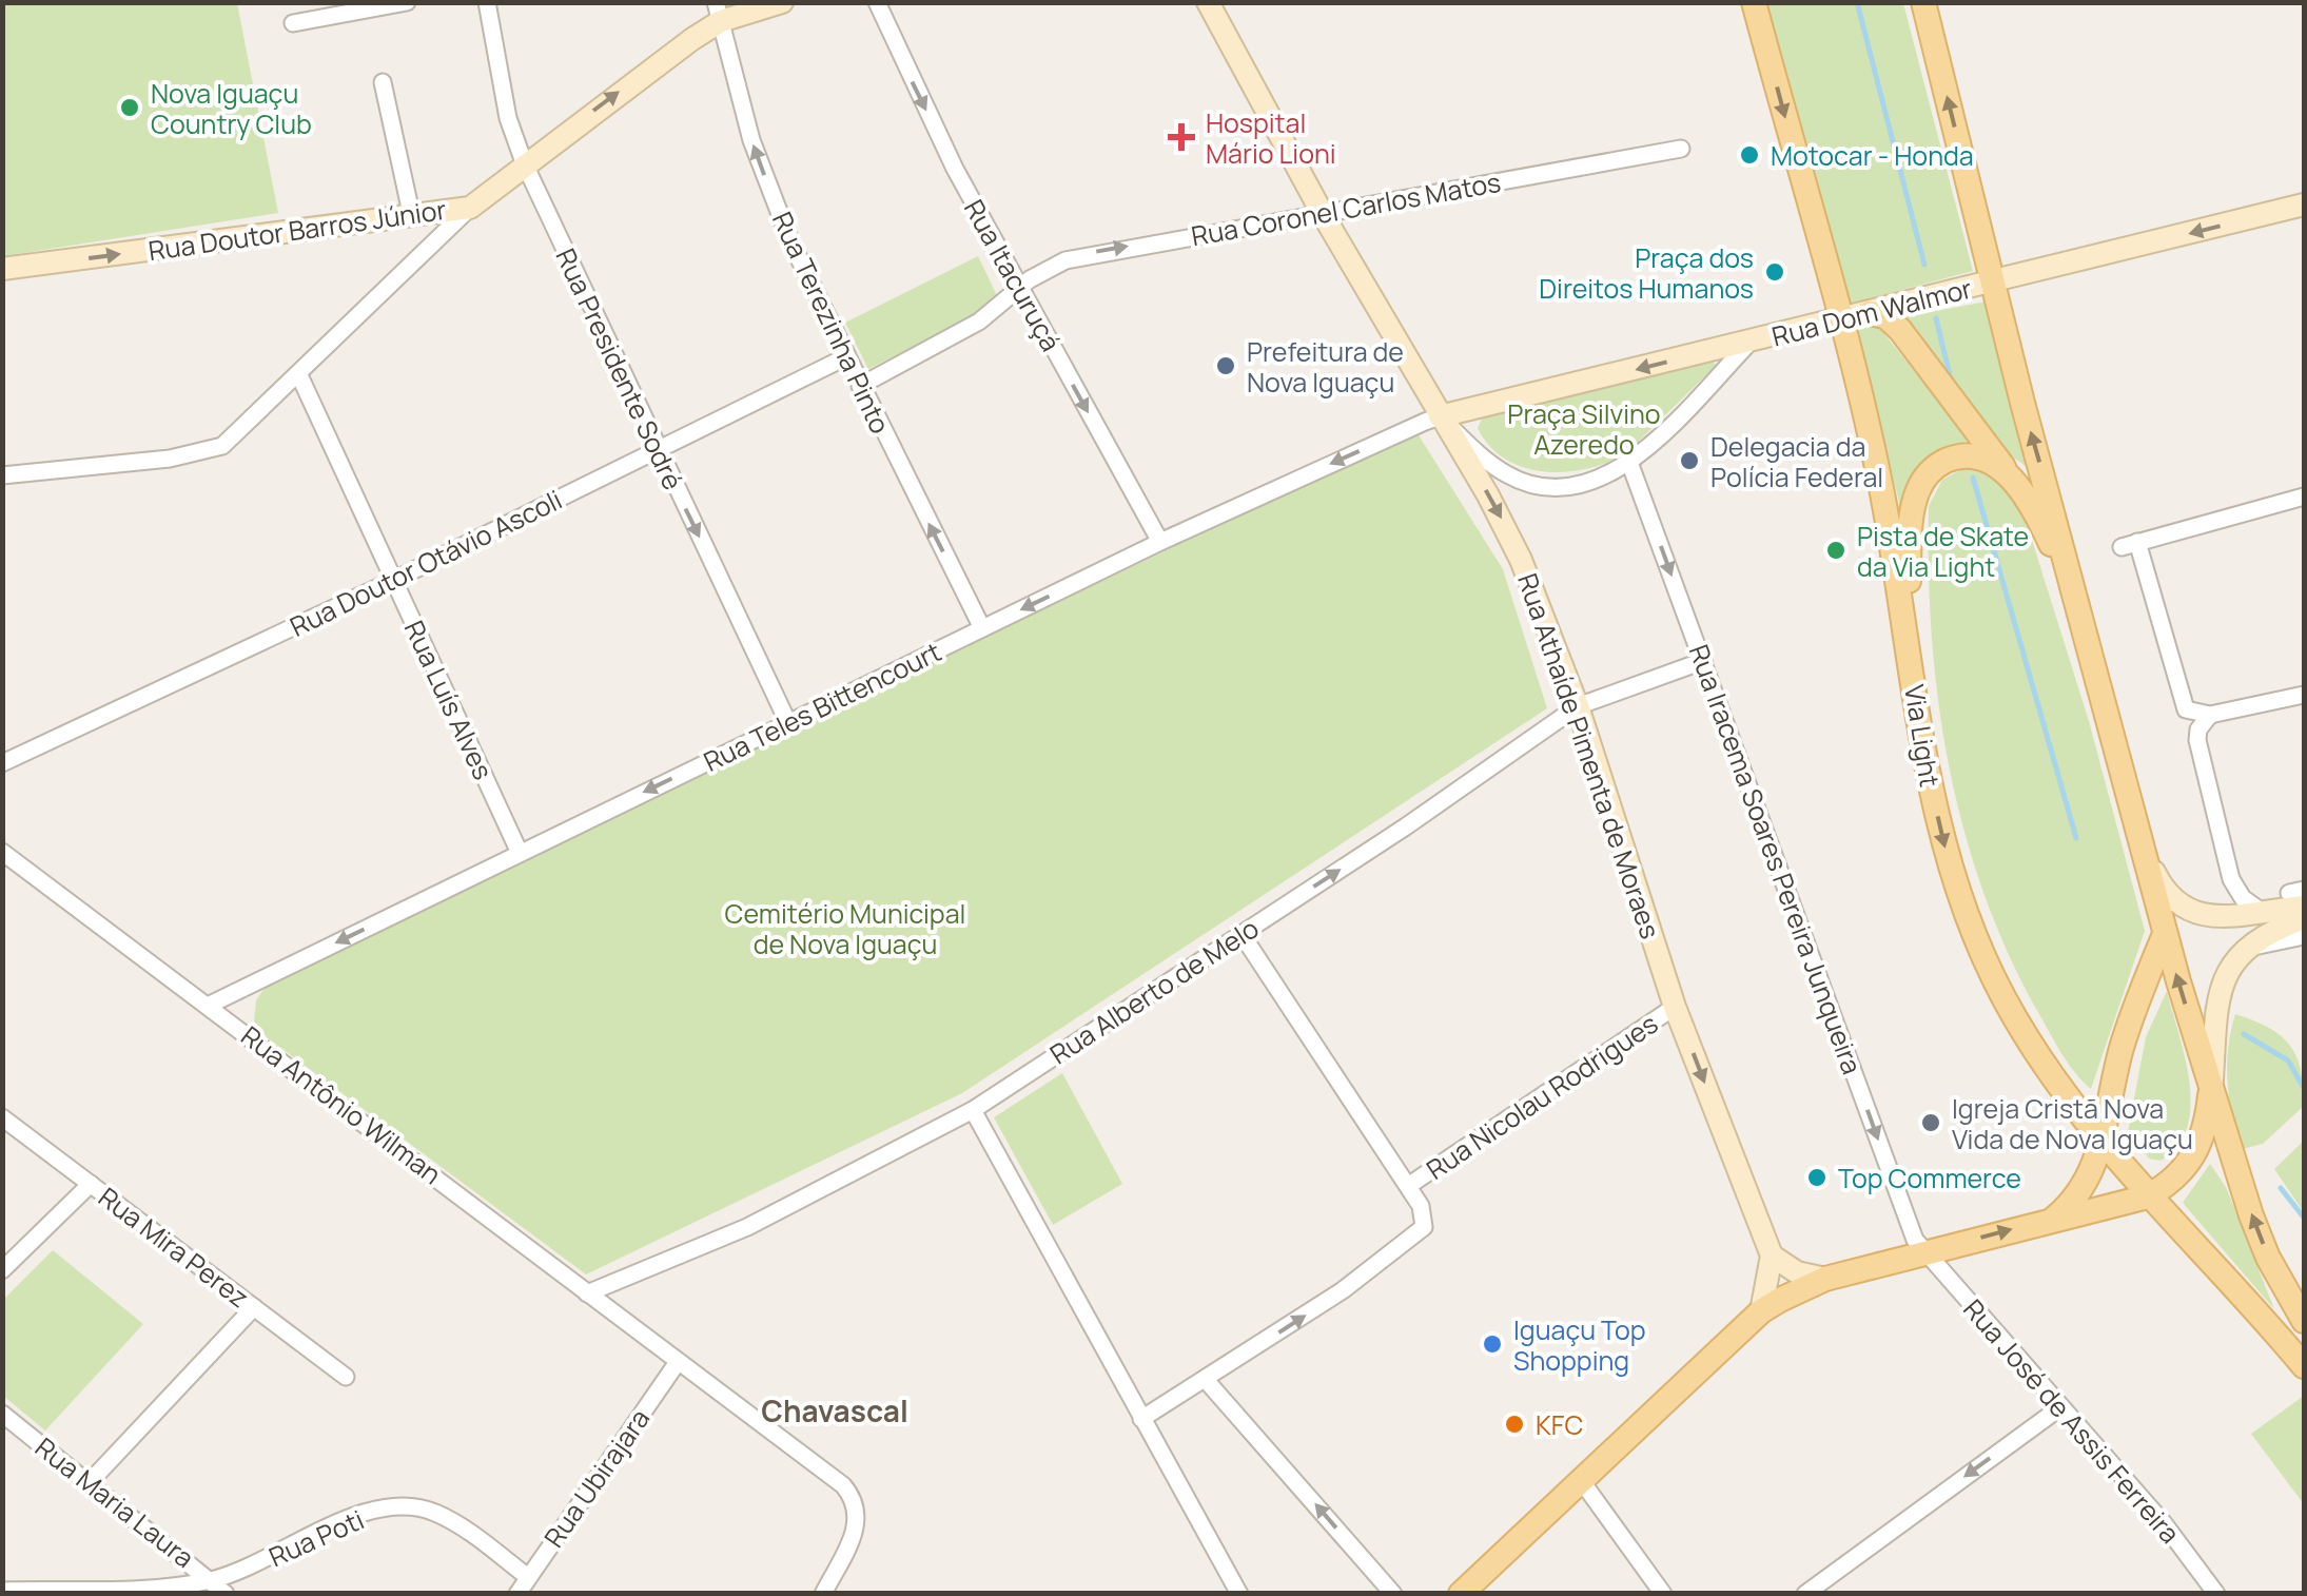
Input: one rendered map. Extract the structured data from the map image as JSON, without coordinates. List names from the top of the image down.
{
  "streets": {
    "main road": [
      "Rua Doutor Barros Júnior",
      "Rua Dom Walmor",
      "Via Light",
      "Rua Athaíde Pimenta de Moraes"
    ],
    "street": [
      "Rua Coronel Carlos Matos",
      "Rua Itacuruçá",
      "Rua Terezinha Pinto",
      "Rua Presidente Sodré",
      "Rua Doutor Otávio Ascoli",
      "Rua Luís Alves",
      "Rua Teles Bittencourt",
      "Rua Iracema Soares Pereira Junqueira",
      "Rua Alberto de Melo",
      "Rua Nicolau Rodrigues",
      "Rua Antônio Wilman",
      "Rua Mira Perez",
      "Rua José de Assis Ferreira",
      "Rua Ubirajara",
      "Rua Maria Laura",
      "Rua Poti"
    ]
  },
  "crossings": [
    ["Rua Coronel Carlos Matos", "Rua Itacuruçá"],
    ["Rua Coronel Carlos Matos", "Rua Terezinha Pinto"],
    ["Rua Coronel Carlos Matos", "Rua Athaíde Pimenta de Moraes"],
    ["Rua Doutor Barros Júnior", "Rua Terezinha Pinto"],
    ["Rua Doutor Barros Júnior", "Rua Presidente Sodré"],
    ["Rua Itacuruçá", "Rua Teles Bittencourt"],
    ["Rua Dom Walmor", "Rua Teles Bittencourt"],
    ["Rua Dom Walmor", "Via Light"],
    ["Rua Dom Walmor", "Rua Athaíde Pimenta de Moraes"],
    ["Rua Terezinha Pinto", "Rua Doutor Otávio Ascoli"],
    ["Rua Terezinha Pinto", "Rua Teles Bittencourt"],
    ["Rua Presidente Sodré", "Rua Doutor Otávio Ascoli"],
    ["Rua Presidente Sodré", "Rua Teles Bittencourt"],
    ["Rua Doutor Otávio Ascoli", "Rua Luís Alves"],
    ["Rua Luís Alves", "Rua Teles Bittencourt"],
    ["Rua Teles Bittencourt", "Rua Athaíde Pimenta de Moraes"],
    ["Rua Teles Bittencourt", "Rua Antônio Wilman"],
    ["Rua Athaíde Pimenta de Moraes", "Rua Alberto de Melo"],
    ["Rua Athaíde Pimenta de Moraes", "Rua Nicolau Rodrigues"],
    ["Rua Iracema Soares Pereira Junqueira", "Rua Alberto de Melo"],
    ["Rua Iracema Soares Pereira Junqueira", "Rua José de Assis Ferreira"],
    ["Rua Alberto de Melo", "Rua Antônio Wilman"],
    ["Rua Antônio Wilman", "Rua Ubirajara"],
    ["Rua Ubirajara", "Rua Poti"],
    ["Rua Maria Laura", "Rua Poti"]
  ],
  "one_way": [
    "Rua Coronel Carlos Matos",
    "Rua Doutor Barros Júnior",
    "Rua Itacuruçá",
    "Rua Dom Walmor",
    "Rua Terezinha Pinto",
    "Rua Presidente Sodré",
    "Rua Teles Bittencourt",
    "Rua Athaíde Pimenta de Moraes",
    "Rua Iracema Soares Pereira Junqueira"
  ],
  "districts": ["Chavascal"],
  "parks": ["Praça Silvino Azeredo", "Cemitério Municipal de Nova Iguaçu"],
  "places": {
    "other": [
      "Nova Iguaçu Country Club",
      "Motocar - Honda",
      "Praça dos Direitos Humanos",
      "Prefeitura de Nova Iguaçu",
      "Delegacia da Polícia Federal",
      "Pista de Skate da Via Light",
      "Igreja Cristã Nova Vida de Nova Iguaçu",
      "Top Commerce",
      "Iguaçu Top Shopping",
      "KFC"
    ],
    "health": ["Hospital Mário Lioni"]
  }
}
